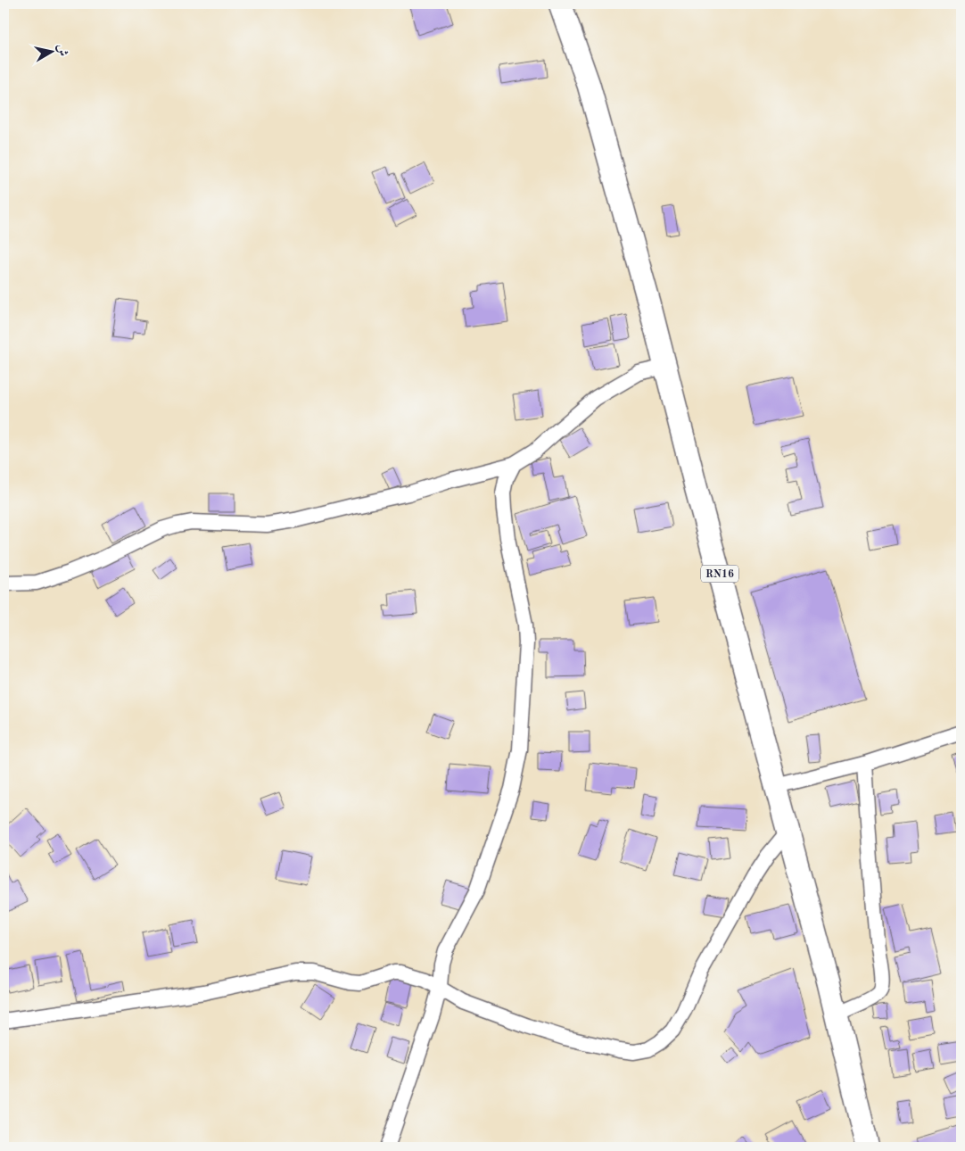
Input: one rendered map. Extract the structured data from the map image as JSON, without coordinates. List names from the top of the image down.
{
  "streets": {
    "main road": ["RN16"]
  },
  "north": "right"
}
